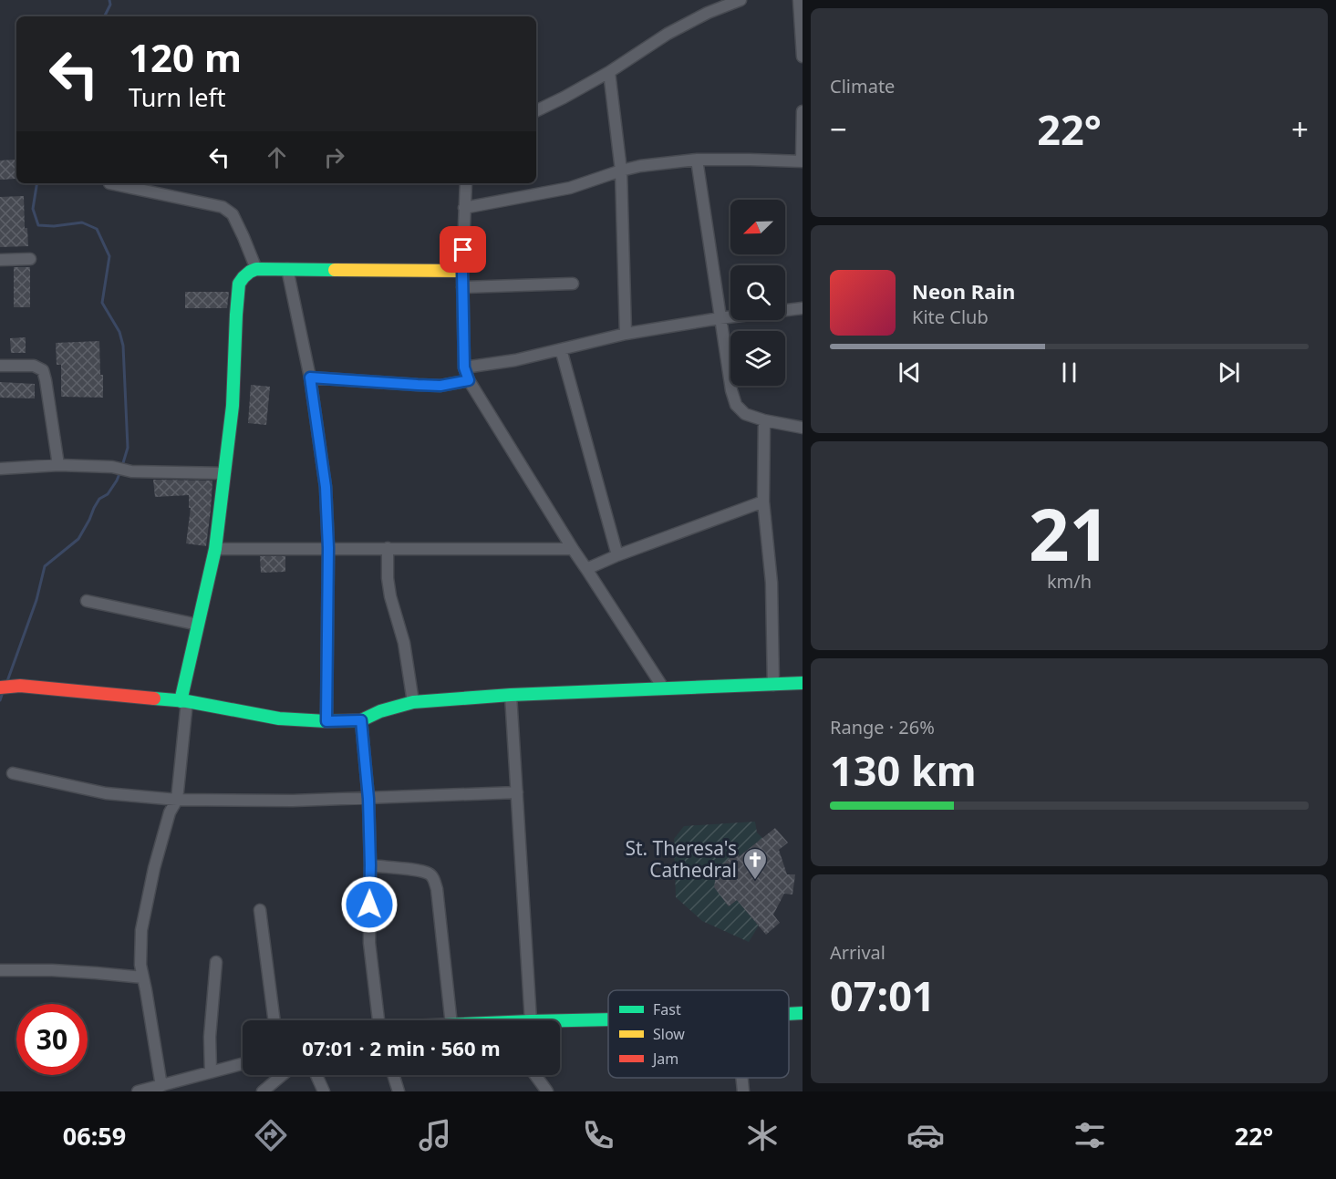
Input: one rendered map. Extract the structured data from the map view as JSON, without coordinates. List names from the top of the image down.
{
  "places": {
    "church": ["St. Theresa's Cathedral"]
  },
  "legend": ["Fast", "Slow", "Jam"],
  "north": "bottom left",
  "page": {
    "tile": [
      "Climate",
      ["21", "km/h"],
      ["Range · 26%", "130 km"],
      ["Arrival", "07:01"]
    ],
    "turn": ["120 m", "Turn left"],
    "heat": ["−", "22°", "+"],
    "song": ["Neon Rain", "Kite Club"],
    "limit": "30",
    "trip": "07:01 · 2 min · 560 m",
    "tabs": ["06:59", "22°"]
  }
}
